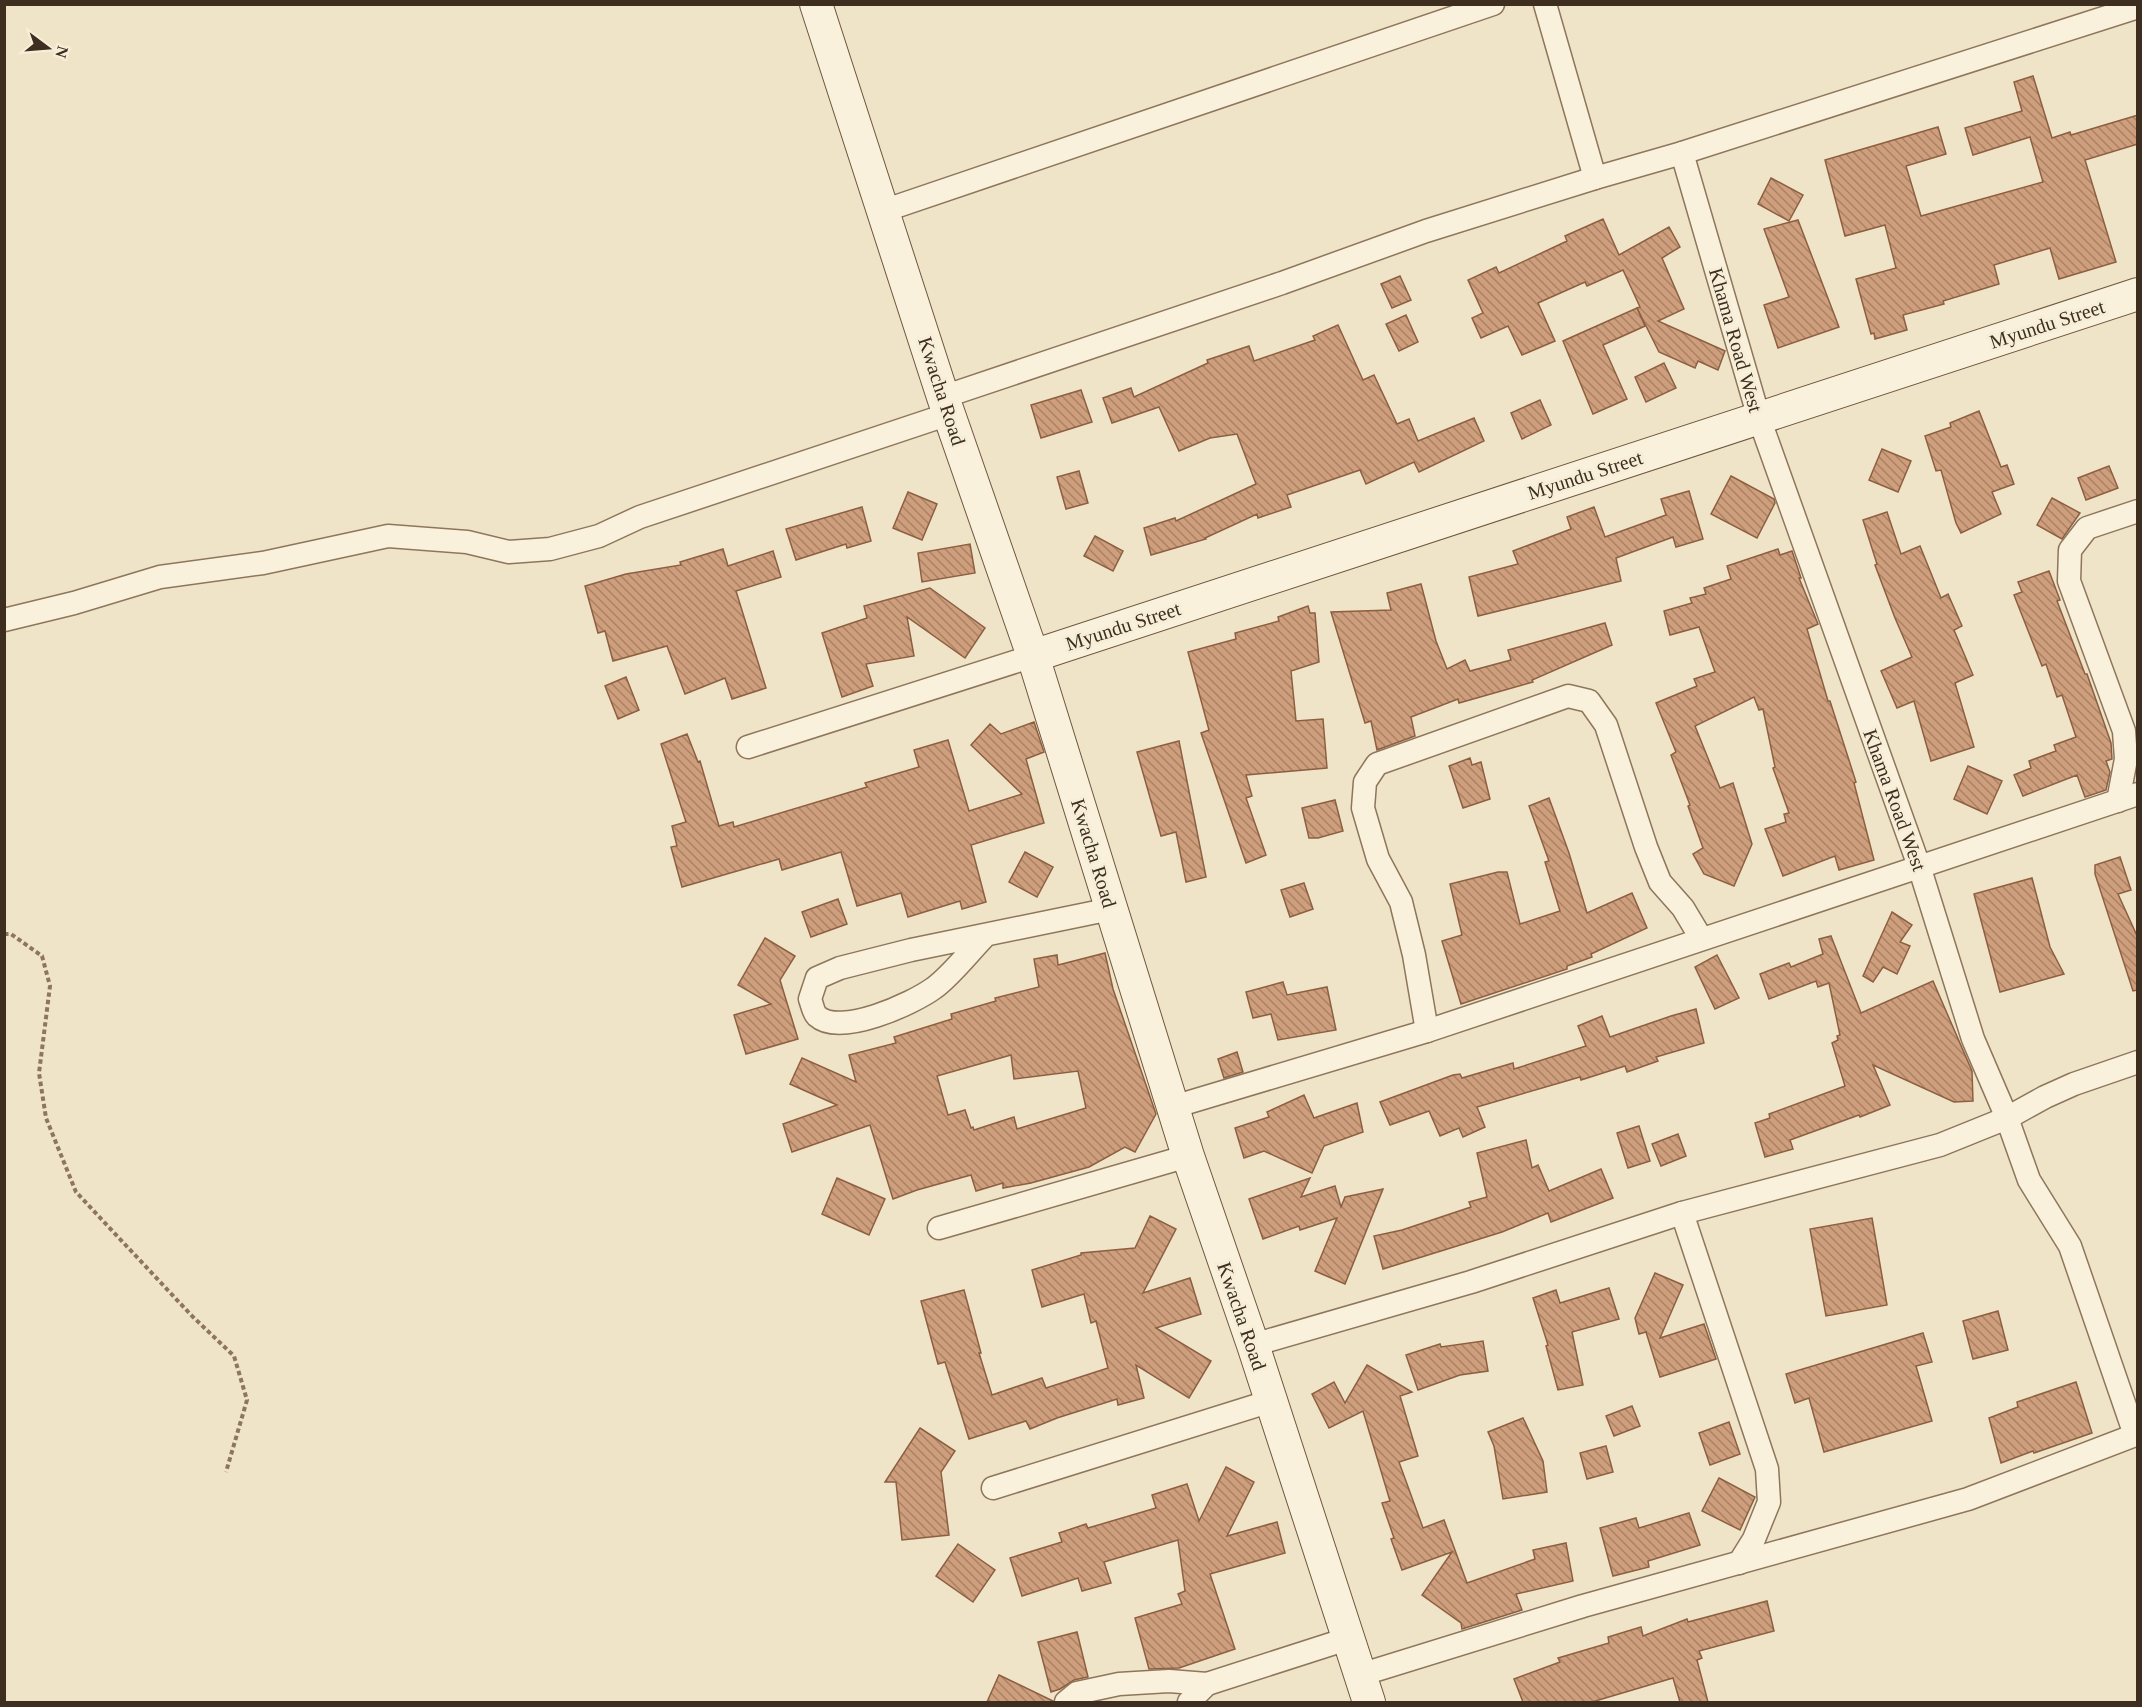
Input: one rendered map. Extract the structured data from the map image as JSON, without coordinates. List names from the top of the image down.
{
  "streets": {
    "main road": ["Myundu Street", "Kwacha Road"],
    "street": ["Khama Road West"]
  },
  "crossings": [
    ["Myundu Street", "Khama Road West"],
    ["Myundu Street", "Kwacha Road"]
  ],
  "north": "right"
}
